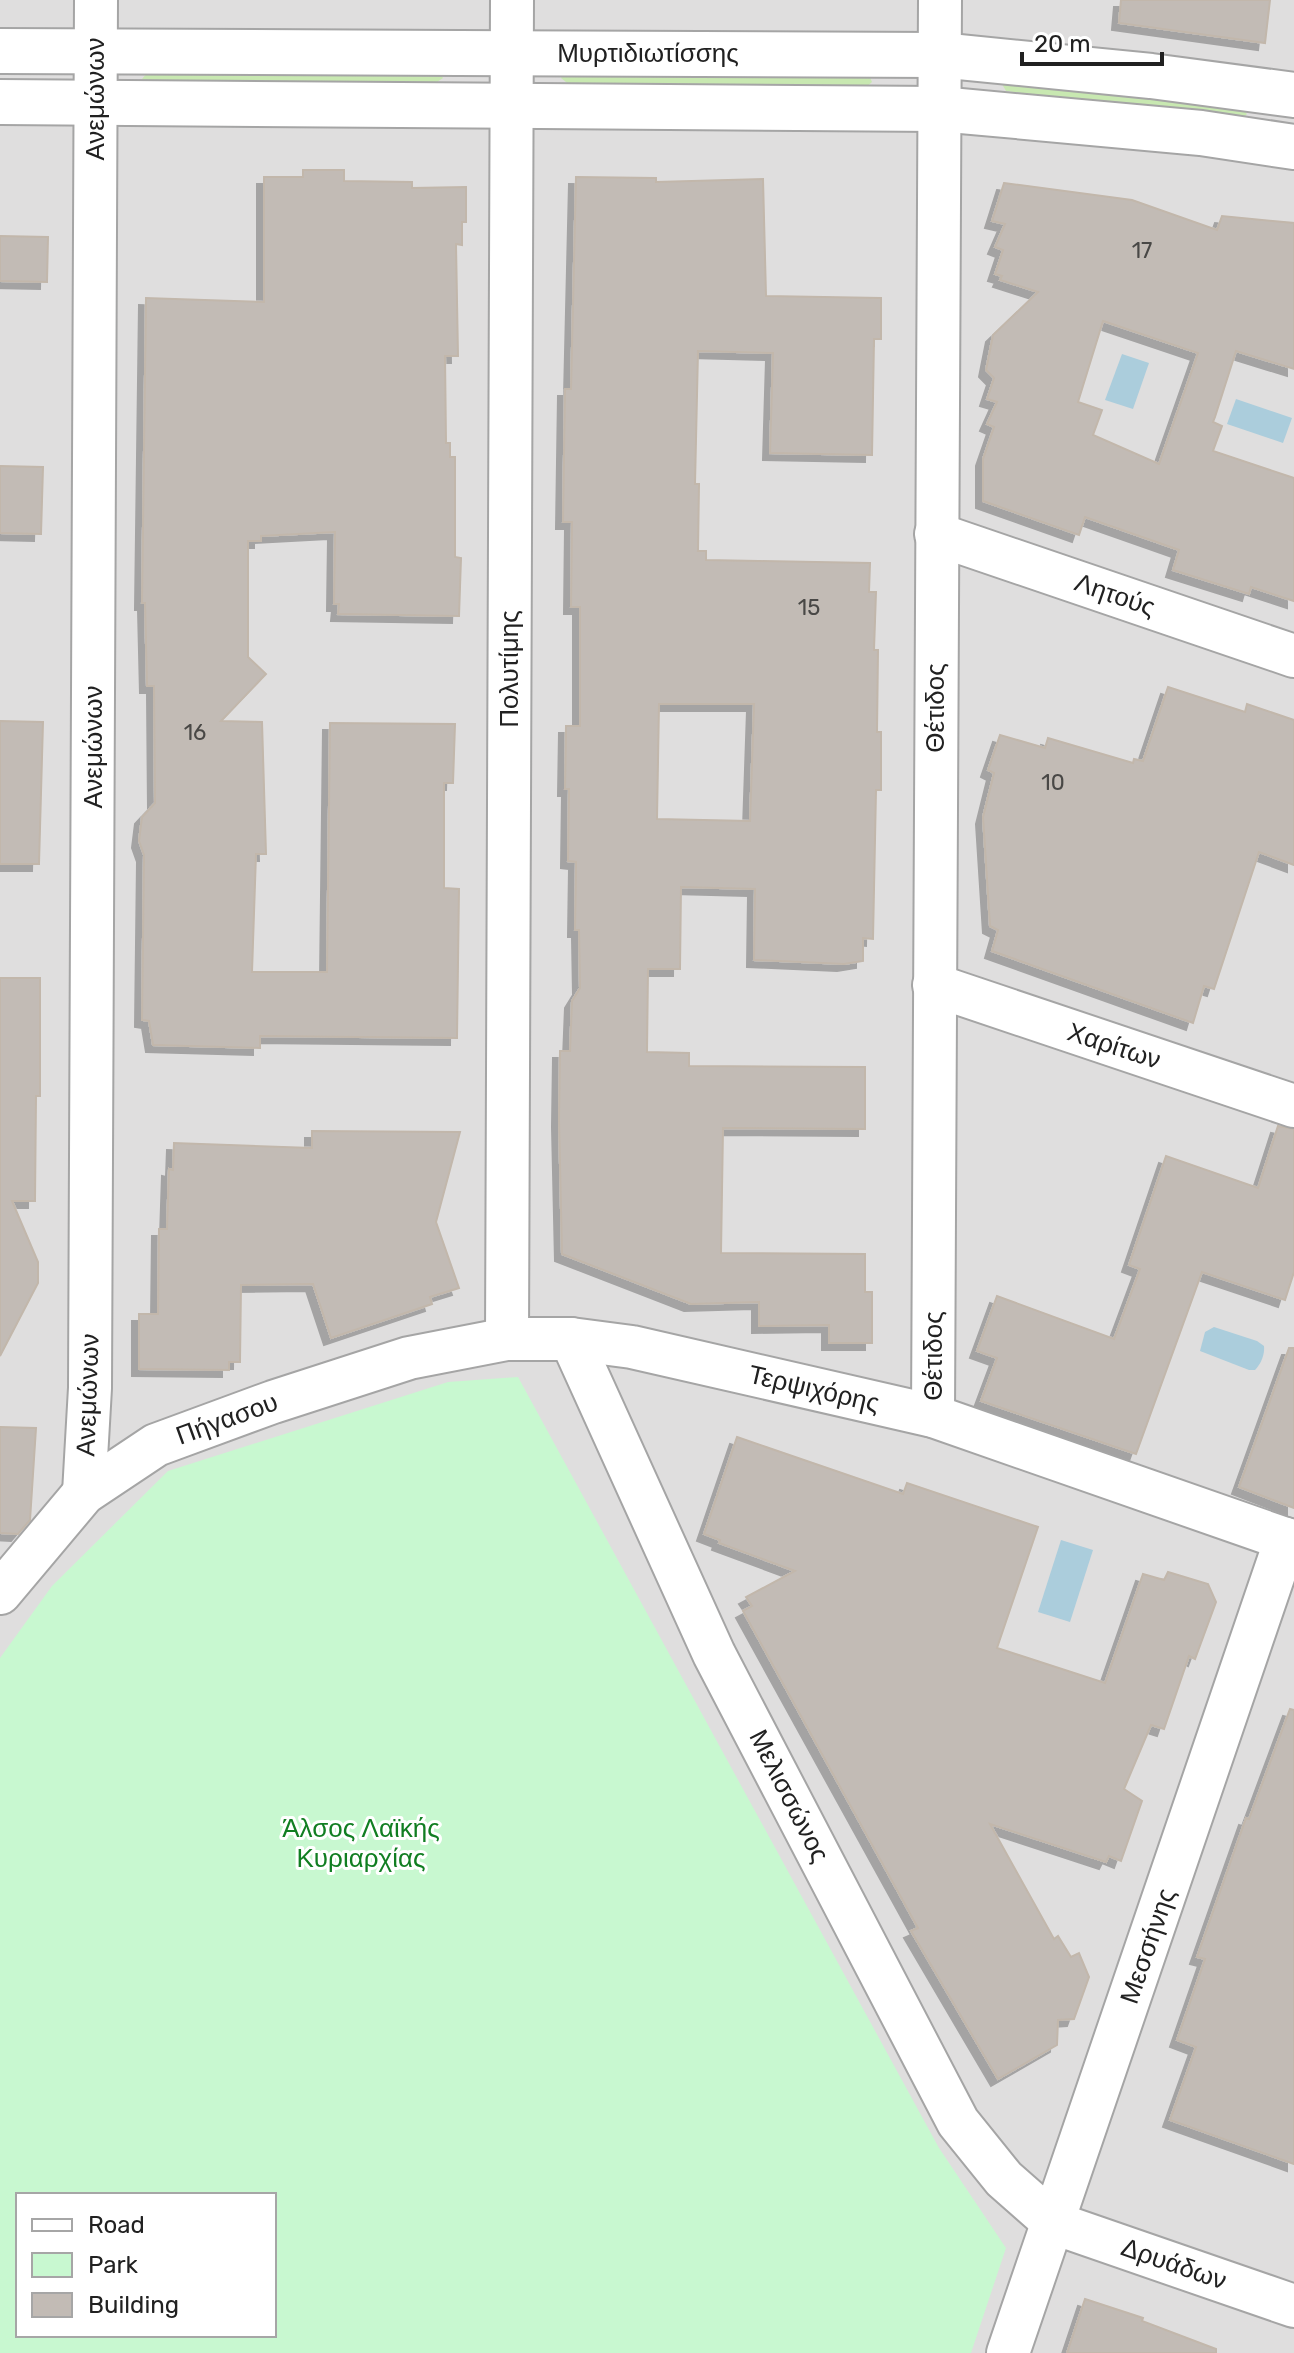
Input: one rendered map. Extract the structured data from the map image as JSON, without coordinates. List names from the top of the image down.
{
  "streets": {
    "street": [
      "Μυρτιδιωτίσσης",
      "Ανεμώνων",
      "Λητούς",
      "Πολυτίμης",
      "Θέτιδος",
      "Χαρίτων",
      "Τερψιχόρης",
      "Πήγασου",
      "Μελισσώνος",
      "Μεσσήνης",
      "Δρυάδων"
    ]
  },
  "crossings": [
    ["Μυρτιδιωτίσσης", "Ανεμώνων"],
    ["Μυρτιδιωτίσσης", "Πολυτίμης"],
    ["Μυρτιδιωτίσσης", "Θέτιδος"],
    ["Ανεμώνων", "Πήγασου"],
    ["Λητούς", "Θέτιδος"],
    ["Πολυτίμης", "Τερψιχόρης"],
    ["Πολυτίμης", "Πήγασου"],
    ["Θέτιδος", "Χαρίτων"],
    ["Θέτιδος", "Τερψιχόρης"],
    ["Τερψιχόρης", "Πήγασου"],
    ["Τερψιχόρης", "Μελισσώνος"],
    ["Τερψιχόρης", "Μεσσήνης"],
    ["Μελισσώνος", "Μεσσήνης"],
    ["Μελισσώνος", "Δρυάδων"],
    ["Μεσσήνης", "Δρυάδων"]
  ],
  "parks": ["Άλσος Λαϊκής Κυριαρχίας"],
  "house_numbers": [
    "17",
    "15",
    "16",
    "10"
  ],
  "legend": ["Road", "Park", "Building"],
  "scale_bar": "20 m"
}
